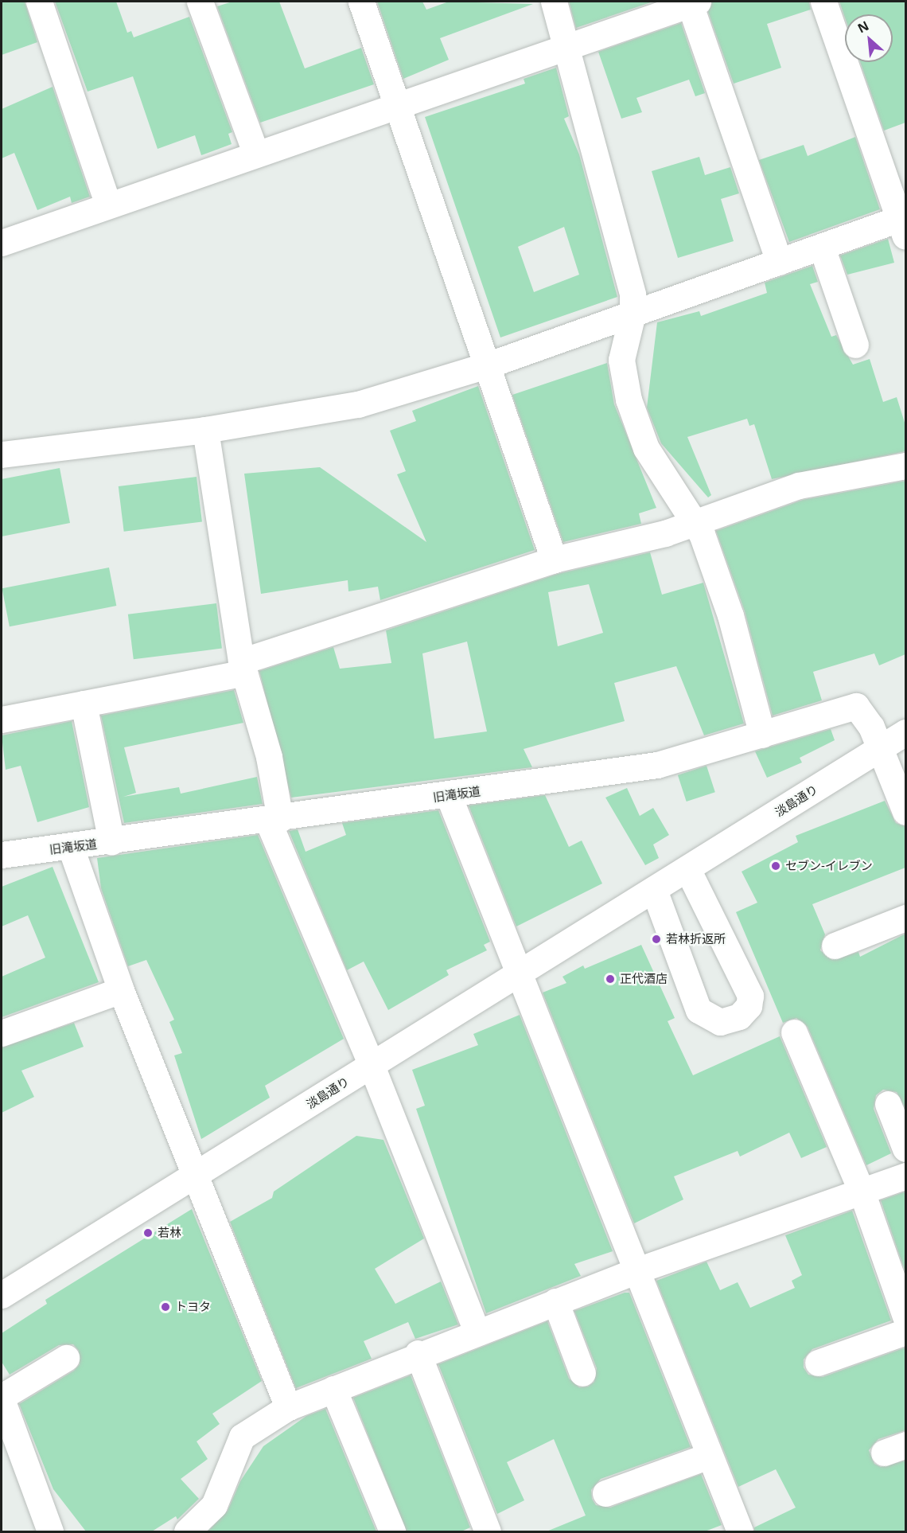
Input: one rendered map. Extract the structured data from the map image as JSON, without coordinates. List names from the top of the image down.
{
  "streets": {
    "street": ["旧滝坂道", "淡島通り"]
  },
  "crossings": [
    ["旧滝坂道", "淡島通り"]
  ],
  "places": [
    "セブン-イレブン",
    "若林折返所",
    "正代酒店",
    "若林",
    "トヨタ"
  ],
  "north": "top left"
}
